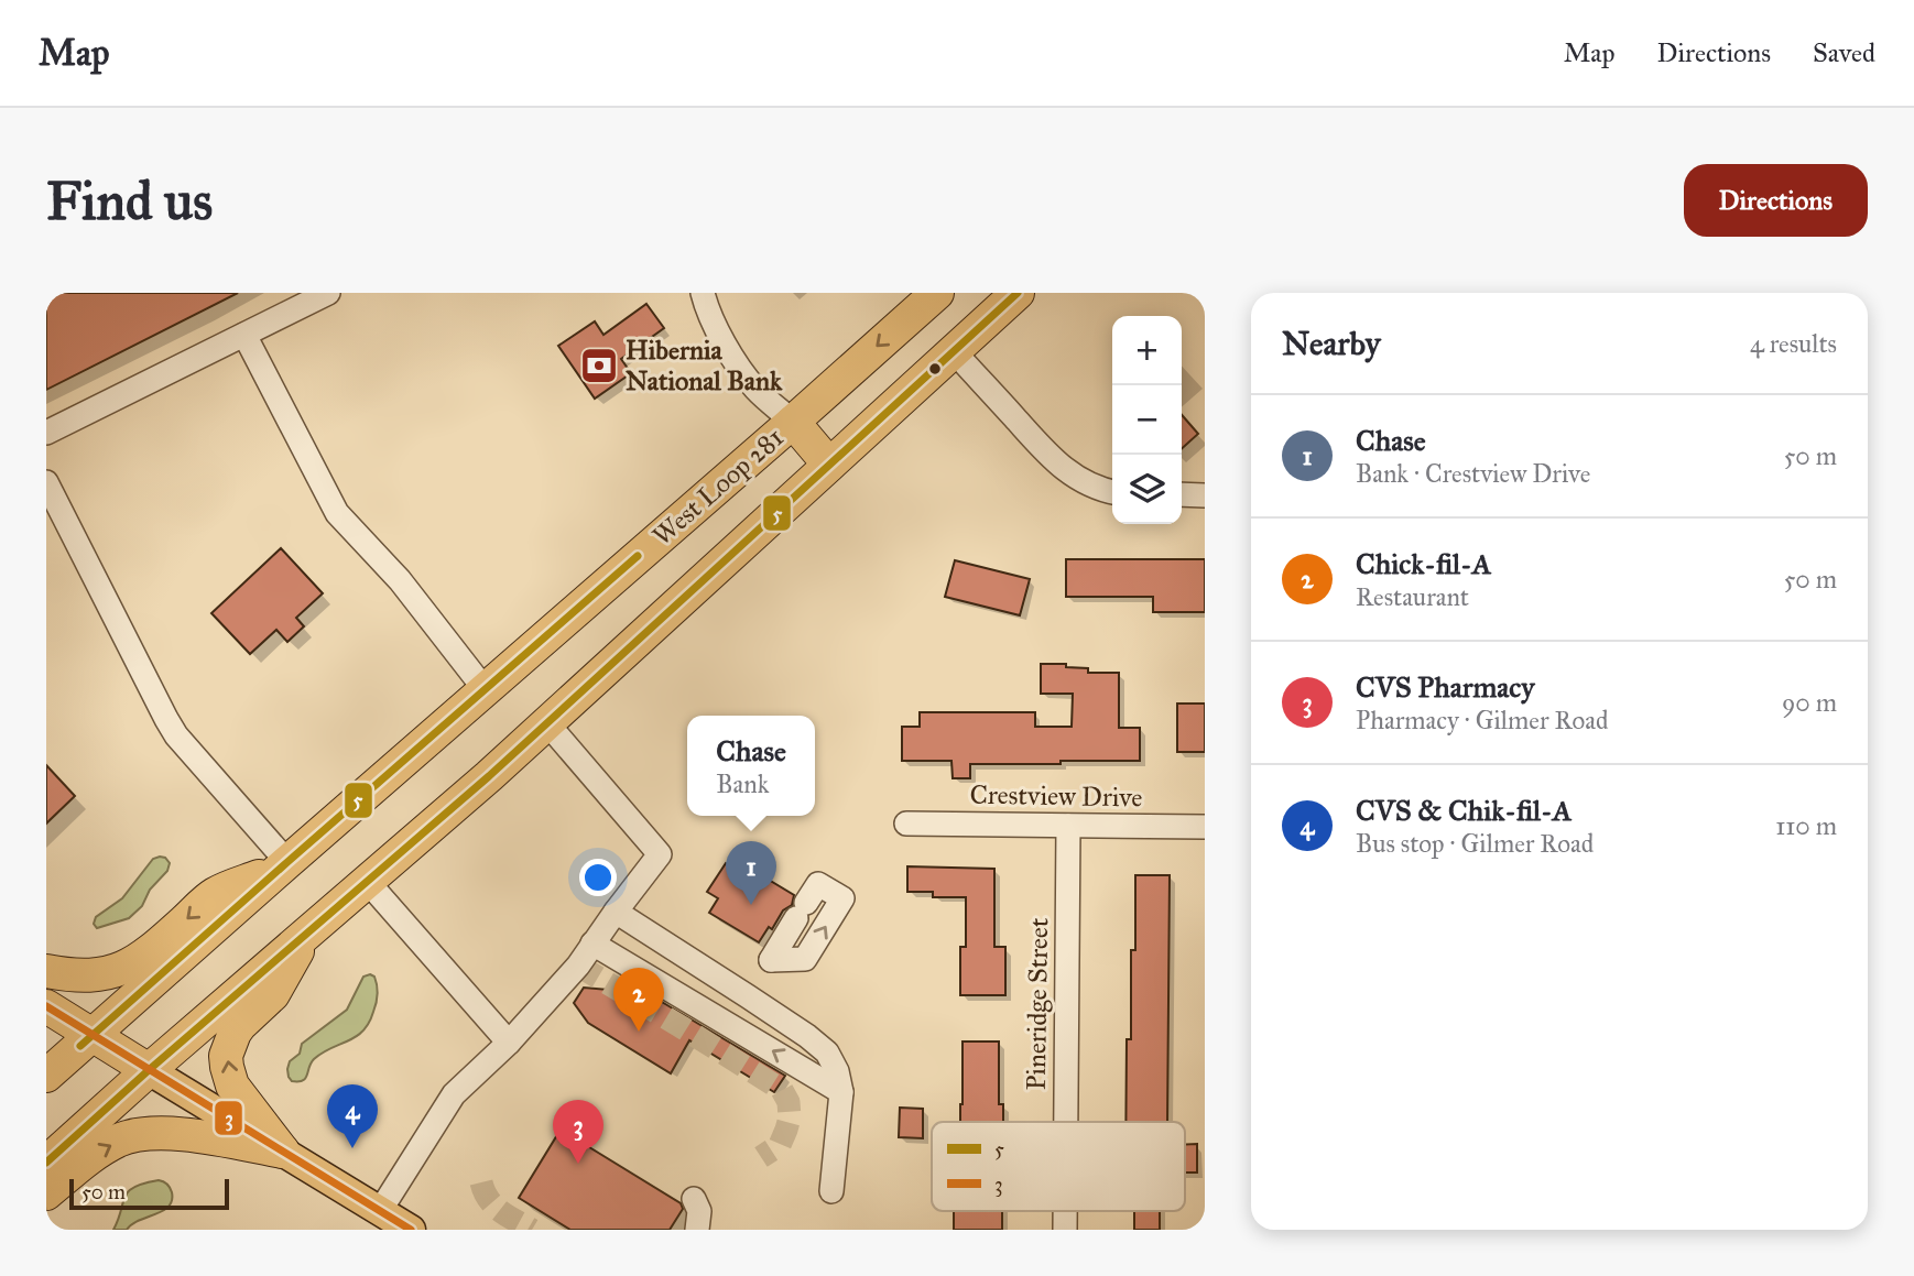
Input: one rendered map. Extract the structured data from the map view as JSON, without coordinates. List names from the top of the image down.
{
  "streets": {
    "highway": ["West Loop 281"],
    "street": ["Crestview Drive", "Pineridge Street"]
  },
  "crossings": [
    ["Crestview Drive", "Pineridge Street"]
  ],
  "places": {
    "bank": ["Hibernia National Bank"]
  },
  "lines": ["transit line 5", "transit line 3"],
  "legend": ["5", "3"],
  "scale_bar": "50 m",
  "page": {
    "header": "Map",
    "nav": ["Map", "Directions", "Saved"],
    "buttons": "Directions",
    "title": "Find us",
    "heading": ["Nearby", "4 results"],
    "map_buttons": ["+", "−"],
    "list": [
      {
        "mark": "1",
        "name": "Chase",
        "note": "Bank · Crestview Drive",
        "value": "50 m"
      },
      {
        "mark": "2",
        "name": "Chick-fil-A",
        "note": "Restaurant",
        "value": "50 m"
      },
      {
        "mark": "3",
        "name": "CVS Pharmacy",
        "note": "Pharmacy · Gilmer Road",
        "value": "90 m"
      },
      {
        "mark": "4",
        "name": "CVS & Chik-fil-A",
        "note": "Bus stop · Gilmer Road",
        "value": "110 m"
      }
    ],
    "popup": ["Chase", "Bank"],
    "pins": [
      "1",
      "2",
      "4",
      "3"
    ],
    "scale": "50 m"
  }
}
